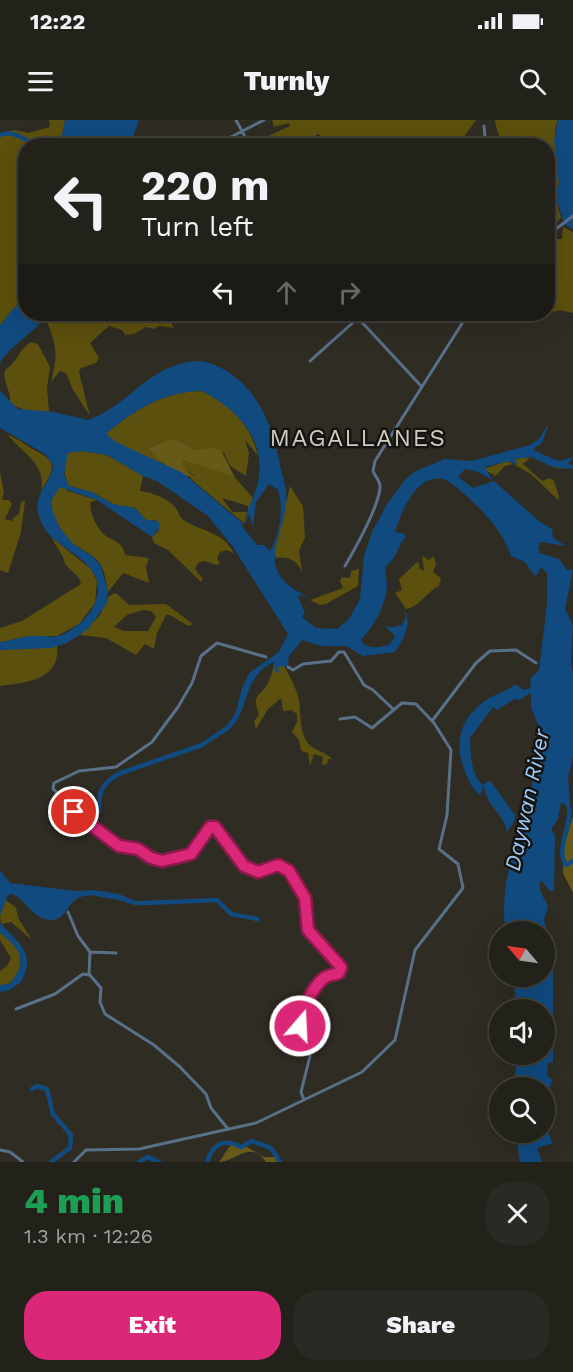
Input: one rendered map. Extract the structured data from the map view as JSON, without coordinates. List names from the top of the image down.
{
  "districts": ["MAGALLANES"],
  "water": ["Daywan River"],
  "north": "top left",
  "page": {
    "status": "12:22",
    "header": "Turnly",
    "turn": ["220 m", "Turn left"],
    "heading": ["4 min", "1.3 km · 12:26"],
    "buttons": ["Exit", "Share"]
  }
}
